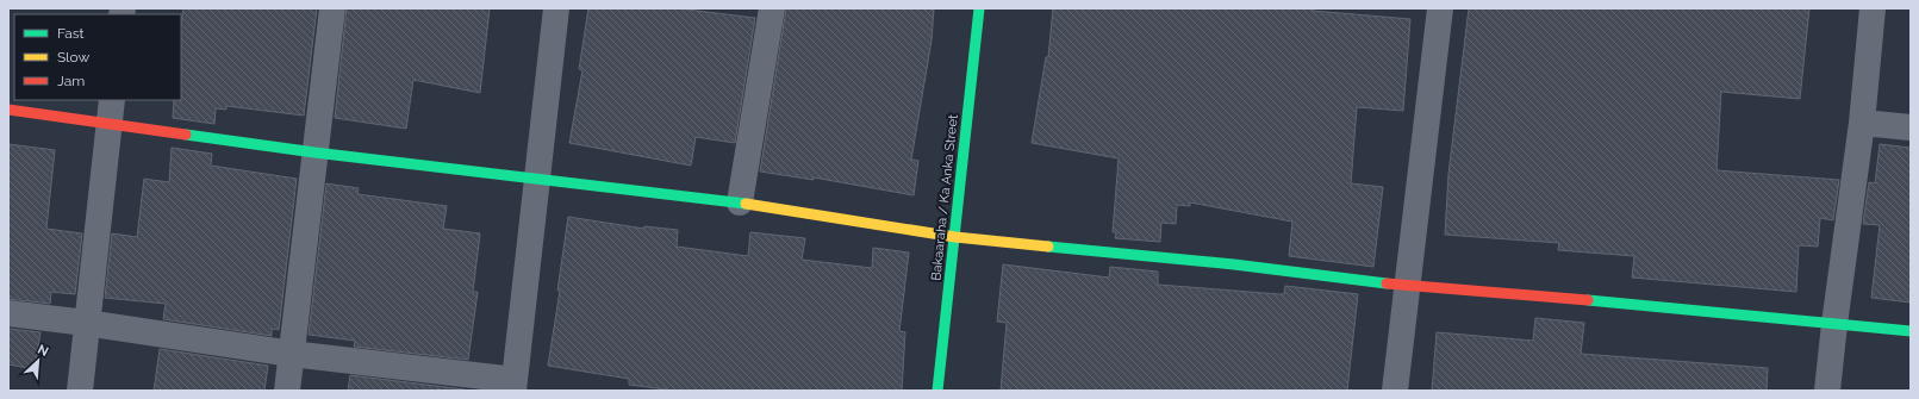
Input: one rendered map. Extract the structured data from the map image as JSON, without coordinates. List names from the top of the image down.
{
  "streets": {
    "street": ["Bakaaraha / Ka Anka Street"]
  },
  "legend": ["Fast", "Slow", "Jam"],
  "north": "top right"
}
